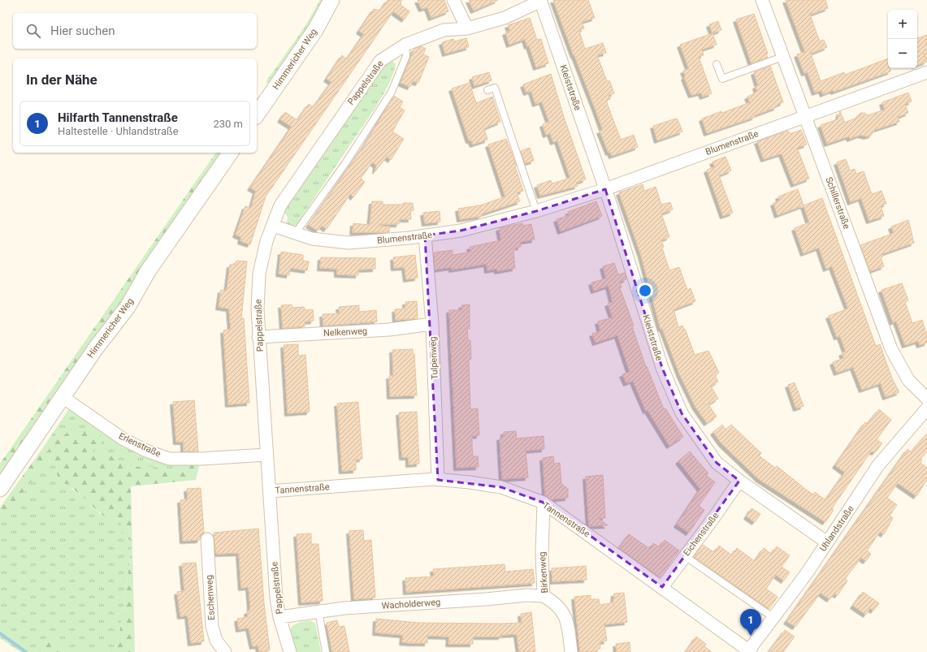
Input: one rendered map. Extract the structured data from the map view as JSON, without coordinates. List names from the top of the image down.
{
  "streets": {
    "street": [
      "Himmericher Weg",
      "Pappelstraße",
      "Kleiststraße",
      "Blumenstraße",
      "Schillerstraße",
      "Nelkenweg",
      "Tulpenweg",
      "Erlenstraße",
      "Tannenstraße",
      "Uhlandstraße",
      "Eichenstraße",
      "Birkenweg",
      "Eschenweg",
      "Wacholderweg"
    ]
  },
  "crossings": [
    ["Himmericher Weg", "Erlenstraße"],
    ["Pappelstraße", "Kleiststraße"],
    ["Pappelstraße", "Blumenstraße"],
    ["Pappelstraße", "Nelkenweg"],
    ["Pappelstraße", "Erlenstraße"],
    ["Pappelstraße", "Tannenstraße"],
    ["Pappelstraße", "Wacholderweg"],
    ["Kleiststraße", "Blumenstraße"],
    ["Kleiststraße", "Uhlandstraße"],
    ["Kleiststraße", "Eichenstraße"],
    ["Blumenstraße", "Schillerstraße"],
    ["Blumenstraße", "Tulpenweg"],
    ["Nelkenweg", "Tulpenweg"],
    ["Tulpenweg", "Tannenstraße"],
    ["Tannenstraße", "Uhlandstraße"],
    ["Tannenstraße", "Eichenstraße"],
    ["Tannenstraße", "Birkenweg"],
    ["Birkenweg", "Wacholderweg"]
  ],
  "page": {
    "map_buttons": ["+", "−"],
    "search": "Hier suchen",
    "heading": "In der Nähe",
    "list": [
      {
        "mark": "1",
        "name": "Hilfarth Tannenstraße",
        "note": "Haltestelle · Uhlandstraße",
        "value": "230 m"
      }
    ],
    "pins": "1"
  }
}
